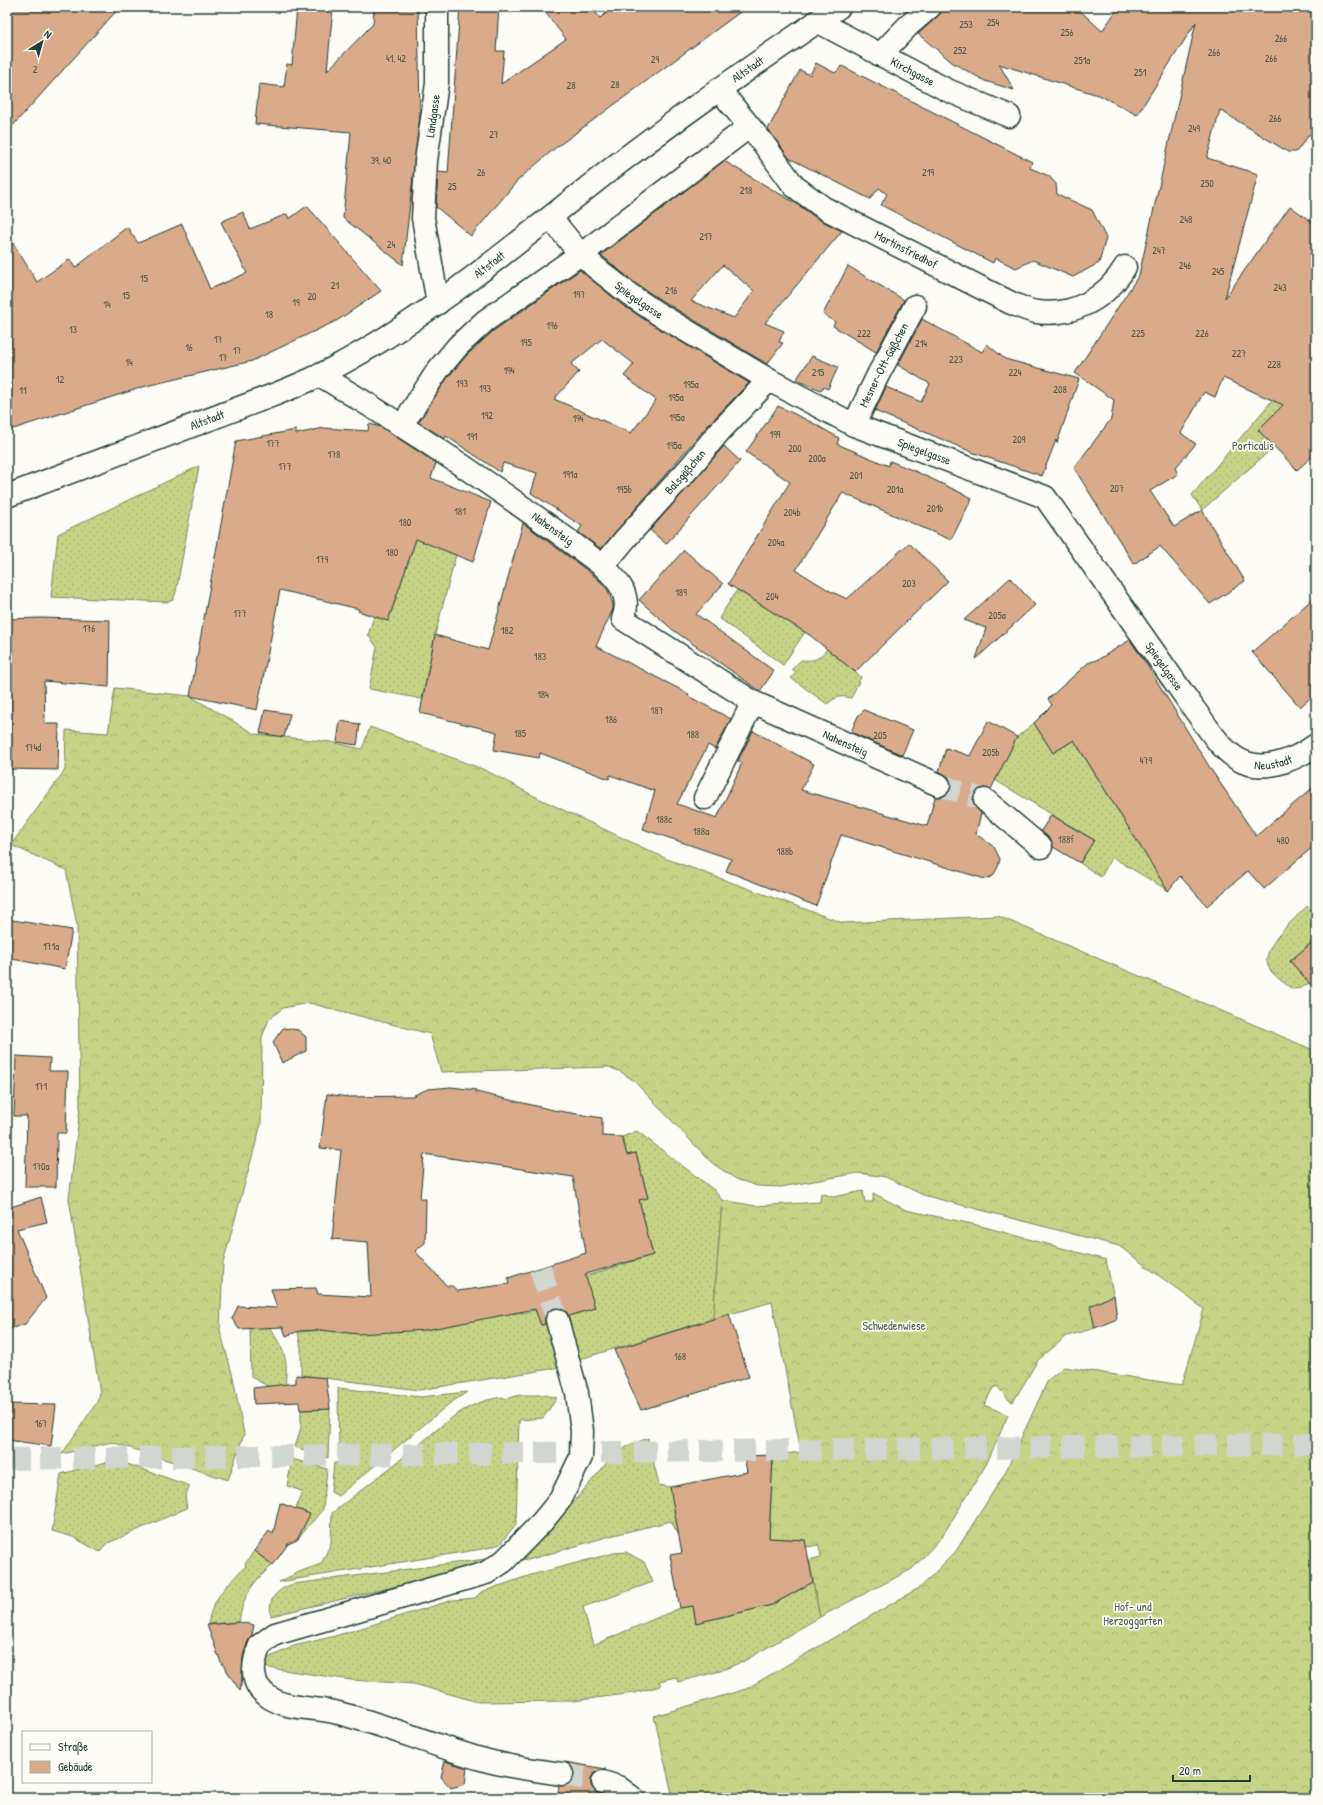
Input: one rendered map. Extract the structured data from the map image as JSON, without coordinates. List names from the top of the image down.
{
  "streets": {
    "street": [
      "Altstadt",
      "Kirchgasse",
      "Ländgasse",
      "Martinsfriedhof",
      "Spiegelgasse",
      "Mesner-Ott-Gäßchen",
      "Balsgäßchen",
      "Nahensteig",
      "Neustadt"
    ]
  },
  "crossings": [
    ["Altstadt", "Kirchgasse"],
    ["Altstadt", "Ländgasse"],
    ["Altstadt", "Martinsfriedhof"],
    ["Altstadt", "Spiegelgasse"],
    ["Altstadt", "Nahensteig"],
    ["Spiegelgasse", "Mesner-Ott-Gäßchen"],
    ["Spiegelgasse", "Balsgäßchen"],
    ["Spiegelgasse", "Neustadt"],
    ["Balsgäßchen", "Nahensteig"]
  ],
  "parks": ["Porticalis", "Schwedenwiese", "Hof- und Herzoggarten"],
  "house_numbers": [
    "254",
    "253",
    "256",
    "266",
    "252",
    "266",
    "41, 42",
    "266",
    "29",
    "251a",
    "2",
    "251",
    "28",
    "28",
    "266",
    "249",
    "27",
    "39, 40",
    "26",
    "219",
    "250",
    "25",
    "218",
    "248",
    "217",
    "24",
    "247",
    "246",
    "245",
    "15",
    "21",
    "243",
    "216",
    "197",
    "15",
    "20",
    "19",
    "14",
    "18",
    "196",
    "13",
    "222",
    "225",
    "226",
    "17",
    "195",
    "214",
    "16",
    "17",
    "227",
    "17",
    "223",
    "14",
    "228",
    "194",
    "215",
    "224",
    "12",
    "193",
    "195a",
    "193",
    "208",
    "11",
    "195a",
    "192",
    "195a",
    "194",
    "199",
    "191",
    "209",
    "177",
    "195a",
    "200",
    "178",
    "200a",
    "177",
    "191a",
    "201",
    "207",
    "195b",
    "201a",
    "201b",
    "181",
    "204b",
    "180",
    "204a",
    "180",
    "179",
    "203",
    "189",
    "204",
    "177",
    "205a",
    "176",
    "182",
    "183",
    "184",
    "187",
    "186",
    "185",
    "188",
    "205",
    "174d",
    "205b",
    "479",
    "188c",
    "188a",
    "188f",
    "480",
    "188b",
    "171a",
    "171",
    "170a",
    "168",
    "167"
  ],
  "legend": ["Straße", "Gebäude"],
  "scale_bar": "20 m",
  "north": "top right"
}
